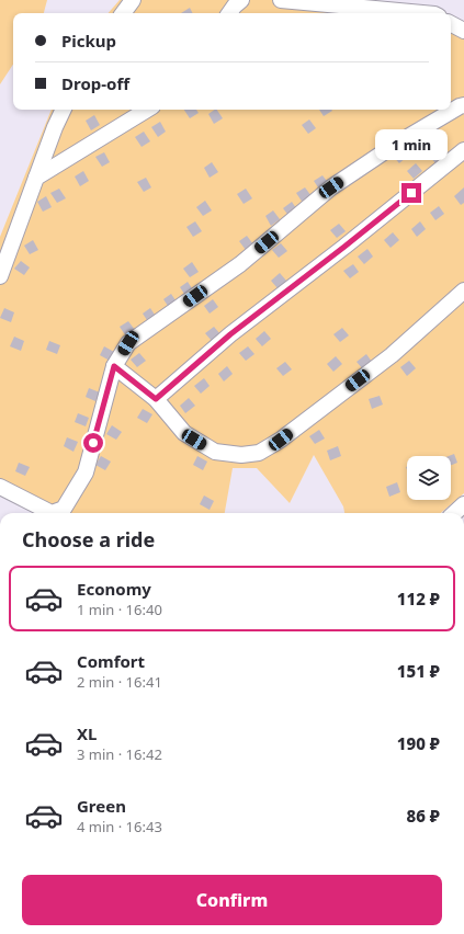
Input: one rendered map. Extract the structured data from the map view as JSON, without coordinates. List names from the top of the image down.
{
  "page": {
    "banner": ["Pickup", "Drop-off"],
    "bubble": "1 min",
    "heading": "Choose a ride",
    "list": [
      {
        "name": "Economy",
        "note": "1 min · 16:40",
        "value": "112 ₽"
      },
      {
        "name": "Comfort",
        "note": "2 min · 16:41",
        "value": "151 ₽"
      },
      {
        "name": "XL",
        "note": "3 min · 16:42",
        "value": "190 ₽"
      },
      {
        "name": "Green",
        "note": "4 min · 16:43",
        "value": "86 ₽"
      }
    ],
    "buttons": "Confirm"
  }
}
